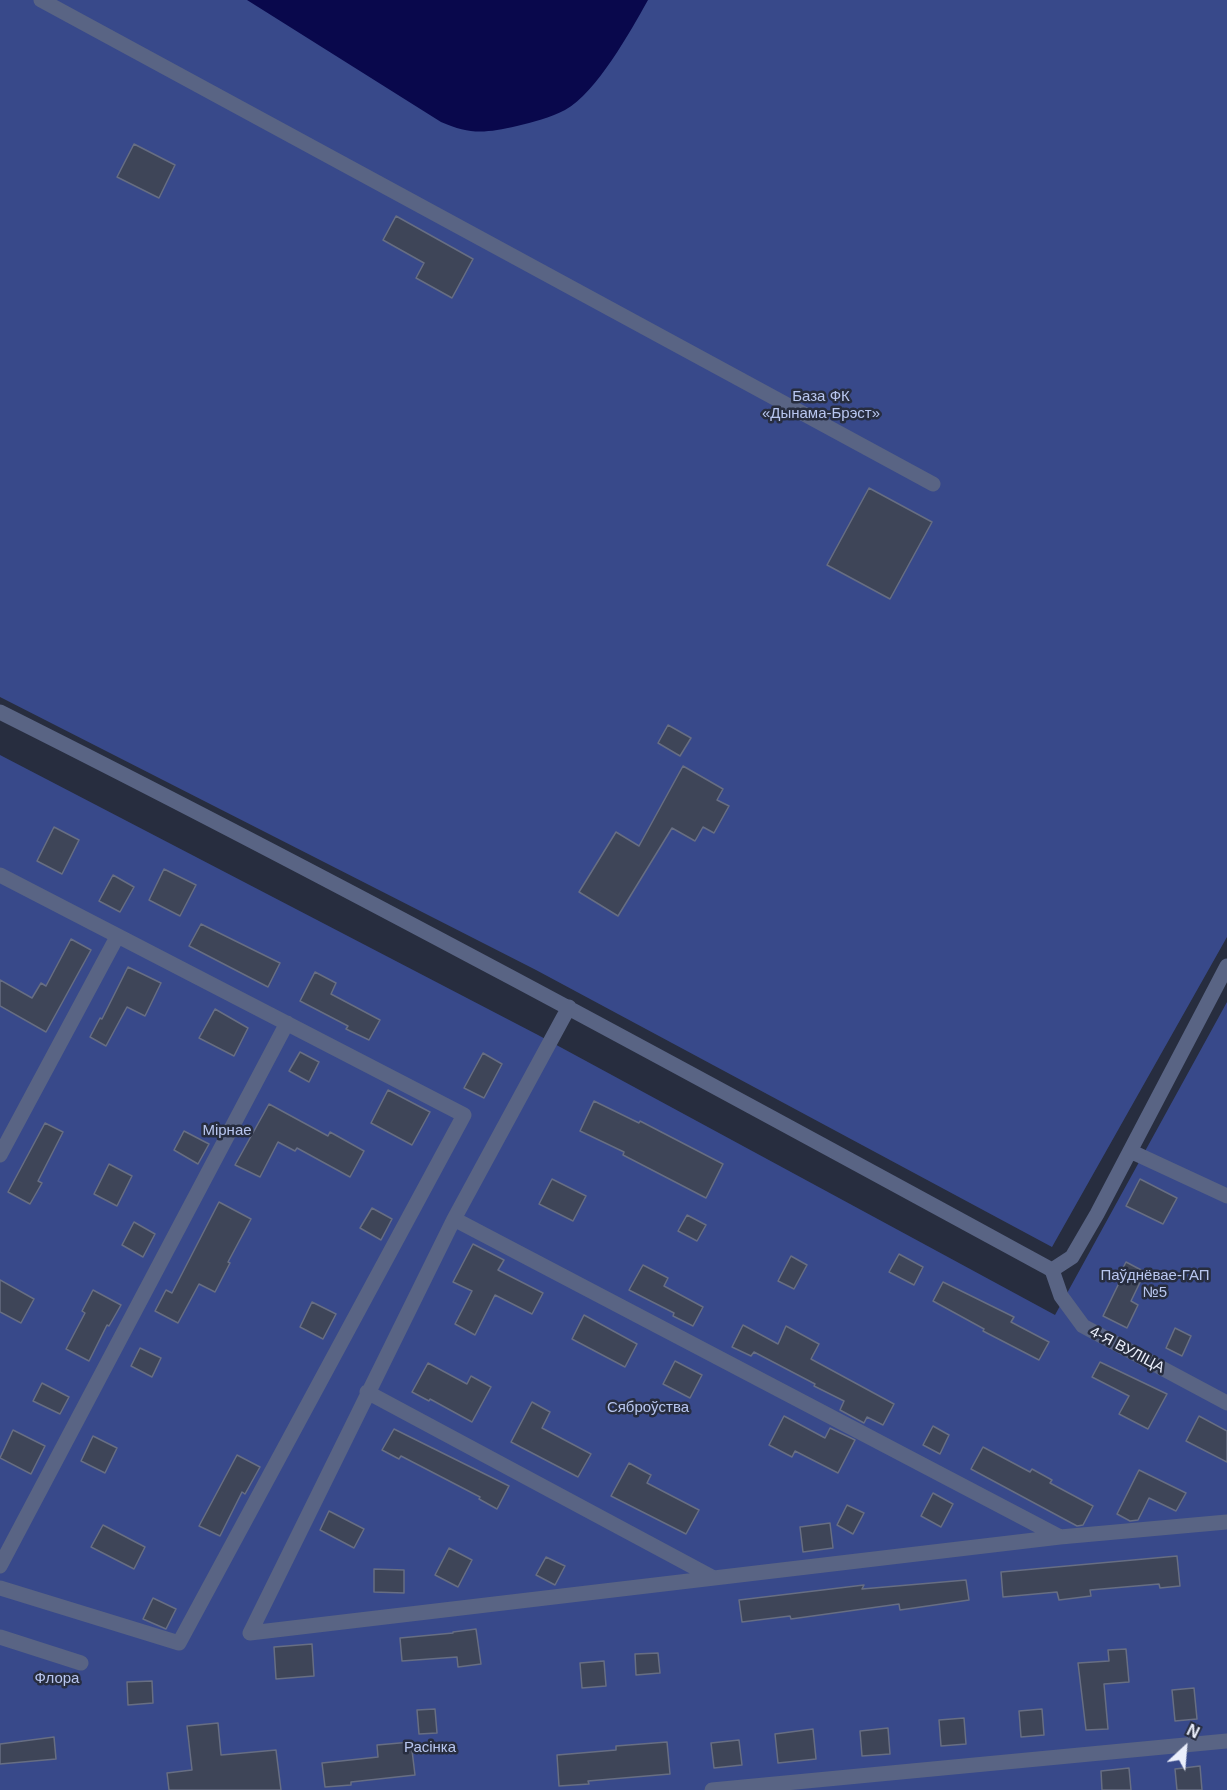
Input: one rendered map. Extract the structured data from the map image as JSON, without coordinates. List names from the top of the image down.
{
  "streets": {
    "street": ["4-Я ВУЛІЦА"]
  },
  "parks": [
    "База ФК «Дынама-Брэст»",
    "Мірнае",
    "Паўднёвае-ГАП №5",
    "Сяброўства",
    "Флора",
    "Расінка"
  ],
  "north": "top right"
}
